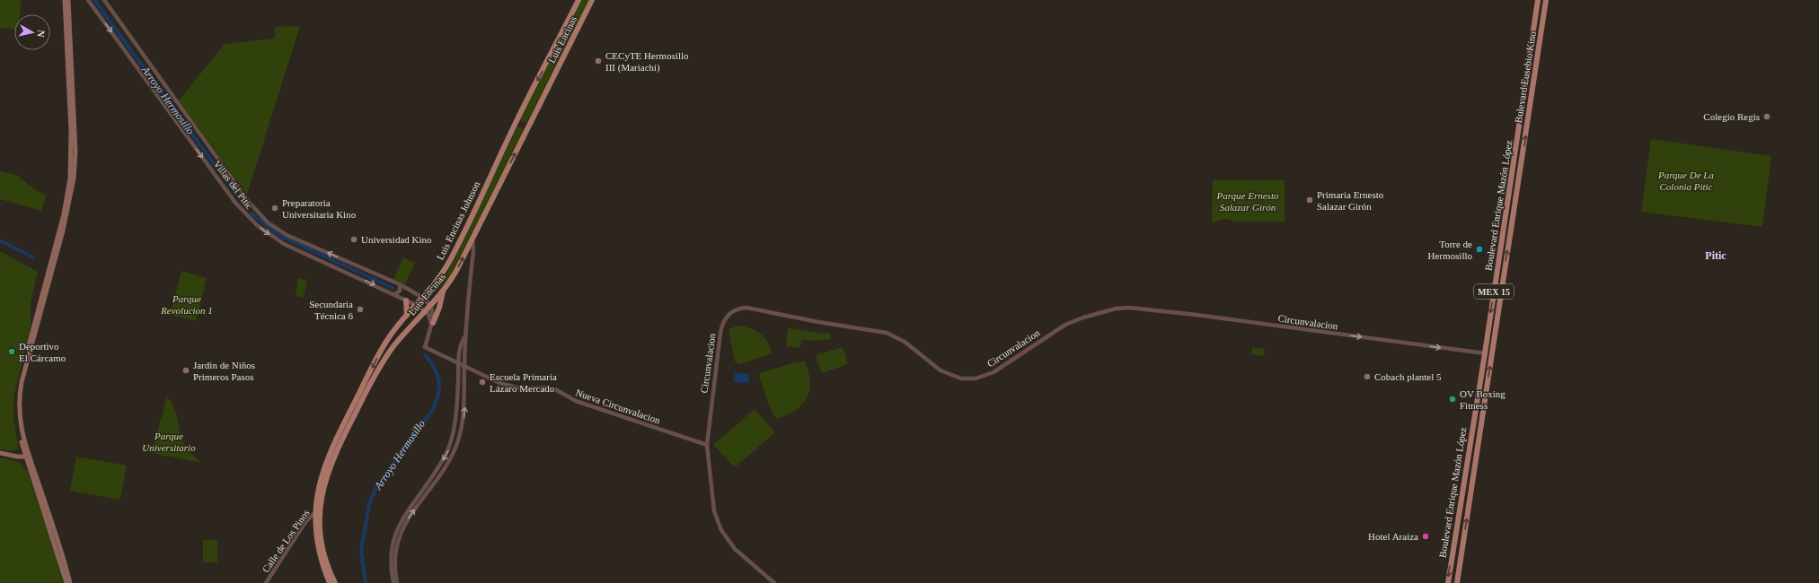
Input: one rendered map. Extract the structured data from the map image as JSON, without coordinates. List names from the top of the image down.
{
  "streets": {
    "main road": [
      "Luis Encinas",
      "Bulevard Eusebio Kino",
      "Boulevard Enrique Mazón López",
      "Luis Encinas Johnson",
      "MEX 15"
    ],
    "street": [
      "Villas del Pitic",
      "Circunvalacion",
      "Nueva Circunvalacion",
      "Calle de Los Pinos"
    ]
  },
  "crossings": [
    ["Luis Encinas", "Villas del Pitic"],
    ["Luis Encinas", "Luis Encinas Johnson"],
    ["Luis Encinas", "Calle de Los Pinos"],
    ["Villas del Pitic", "Luis Encinas Johnson"],
    ["Boulevard Enrique Mazón López", "Circunvalacion"],
    ["Luis Encinas Johnson", "Calle de Los Pinos"],
    ["Circunvalacion", "Nueva Circunvalacion"]
  ],
  "one_way": [
    "Luis Encinas",
    "Bulevard Eusebio Kino",
    "Boulevard Enrique Mazón López",
    "Luis Encinas Johnson",
    "Circunvalacion"
  ],
  "districts": ["Pitic"],
  "water": ["Arroyo Hermosillo"],
  "parks": [
    "Parque De La Colonia Pitic",
    "Parque Ernesto Salazar Girón",
    "Parque Revolucion 1",
    "Parque Universitario"
  ],
  "places": [
    "CECyTE Hermosillo III (Mariachi)",
    "Colegio Regis",
    "Primaria Ernesto Salazar Girón",
    "Preparatoria Universitaria Kino",
    "Universidad Kino",
    "Torre de Hermosillo",
    "Secundaria Técnica 6",
    "Deportivo El Cárcamo",
    "Jardin de Niños Primeros Pasos",
    "Cobach plantel 5",
    "Escuela Primaria Lázaro Mercado",
    "OV Boxing Fitness",
    "Hotel Araiza"
  ],
  "north": "right"
}
